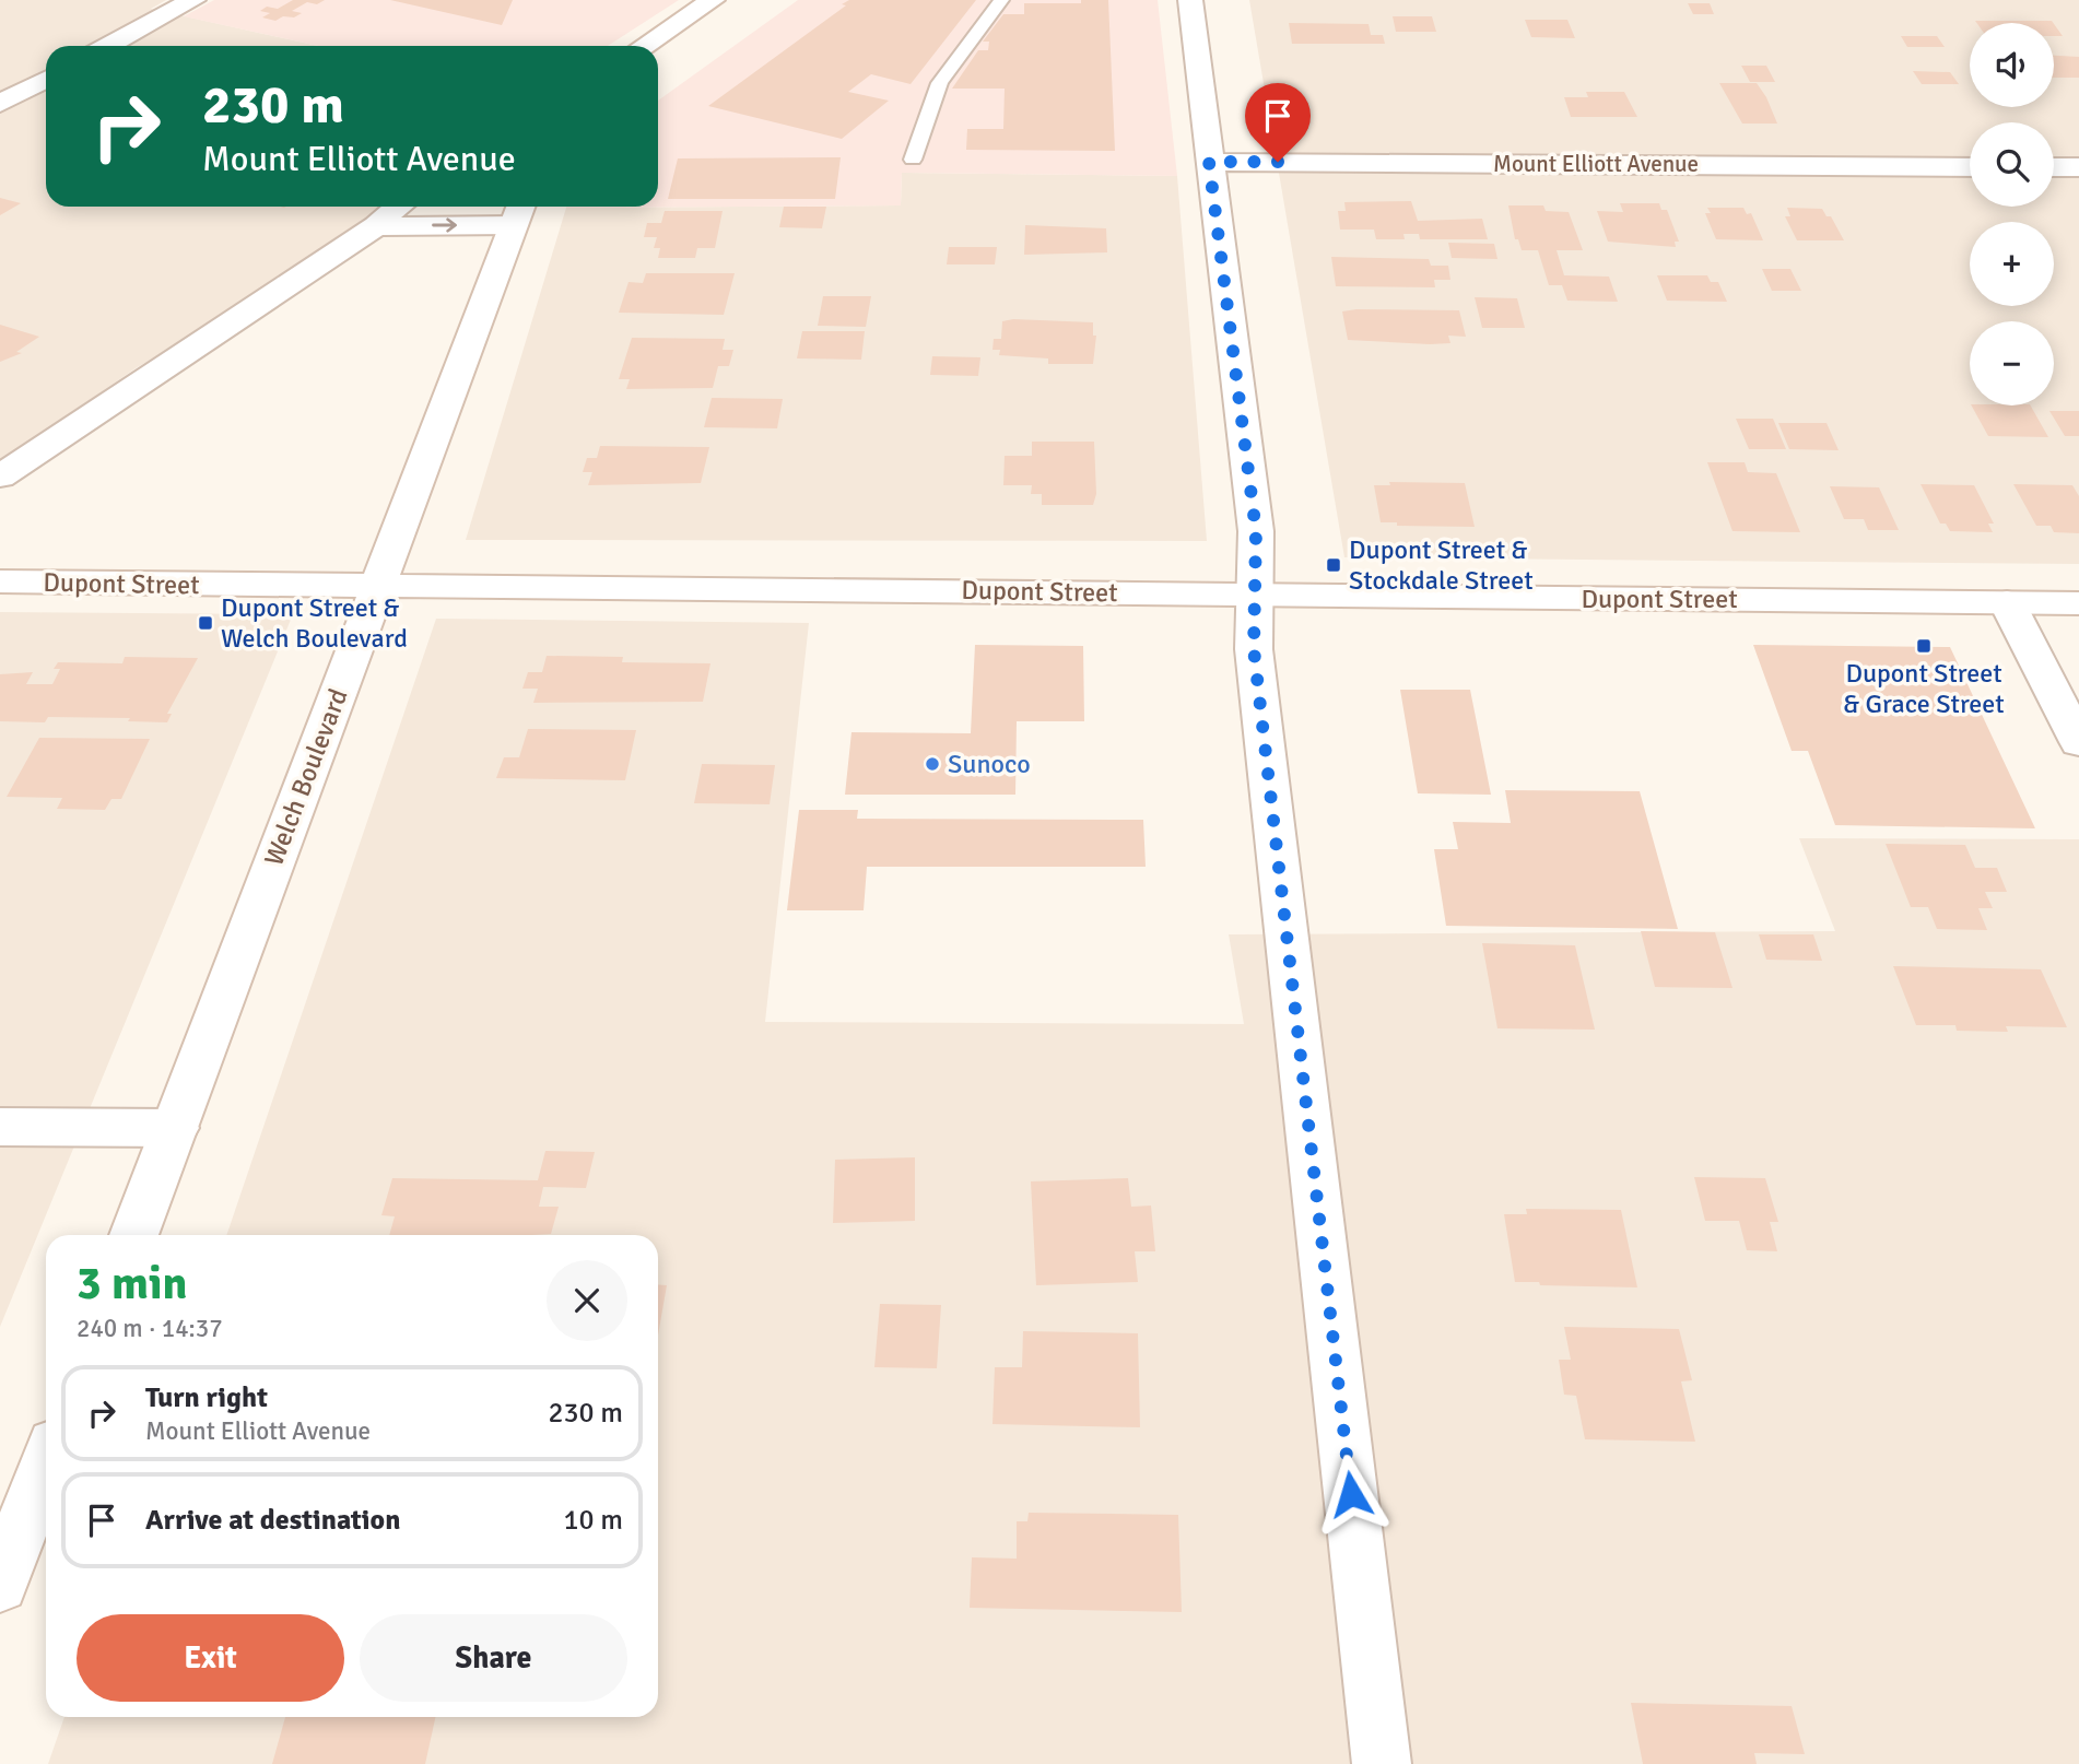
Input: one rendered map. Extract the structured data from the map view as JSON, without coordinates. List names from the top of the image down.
{
  "streets": {
    "street": ["Mount Elliott Avenue", "Dupont Street", "Welch Boulevard"]
  },
  "crossings": [
    ["Dupont Street", "Welch Boulevard"]
  ],
  "places": {
    "transit": ["Dupont Street & Stockdale Street", "Dupont Street & Welch Boulevard", "Dupont Street & Grace Street"],
    "other": ["Sunoco"]
  },
  "page": {
    "map_buttons": ["+", "−"],
    "turn": ["230 m", "Mount Elliott Avenue"],
    "heading": ["3 min", "240 m · 14:37"],
    "list": [
      {
        "name": "Turn right",
        "note": "Mount Elliott Avenue",
        "value": "230 m"
      },
      {
        "name": "Arrive at destination",
        "value": "10 m"
      }
    ],
    "buttons": ["Exit", "Share"]
  }
}
